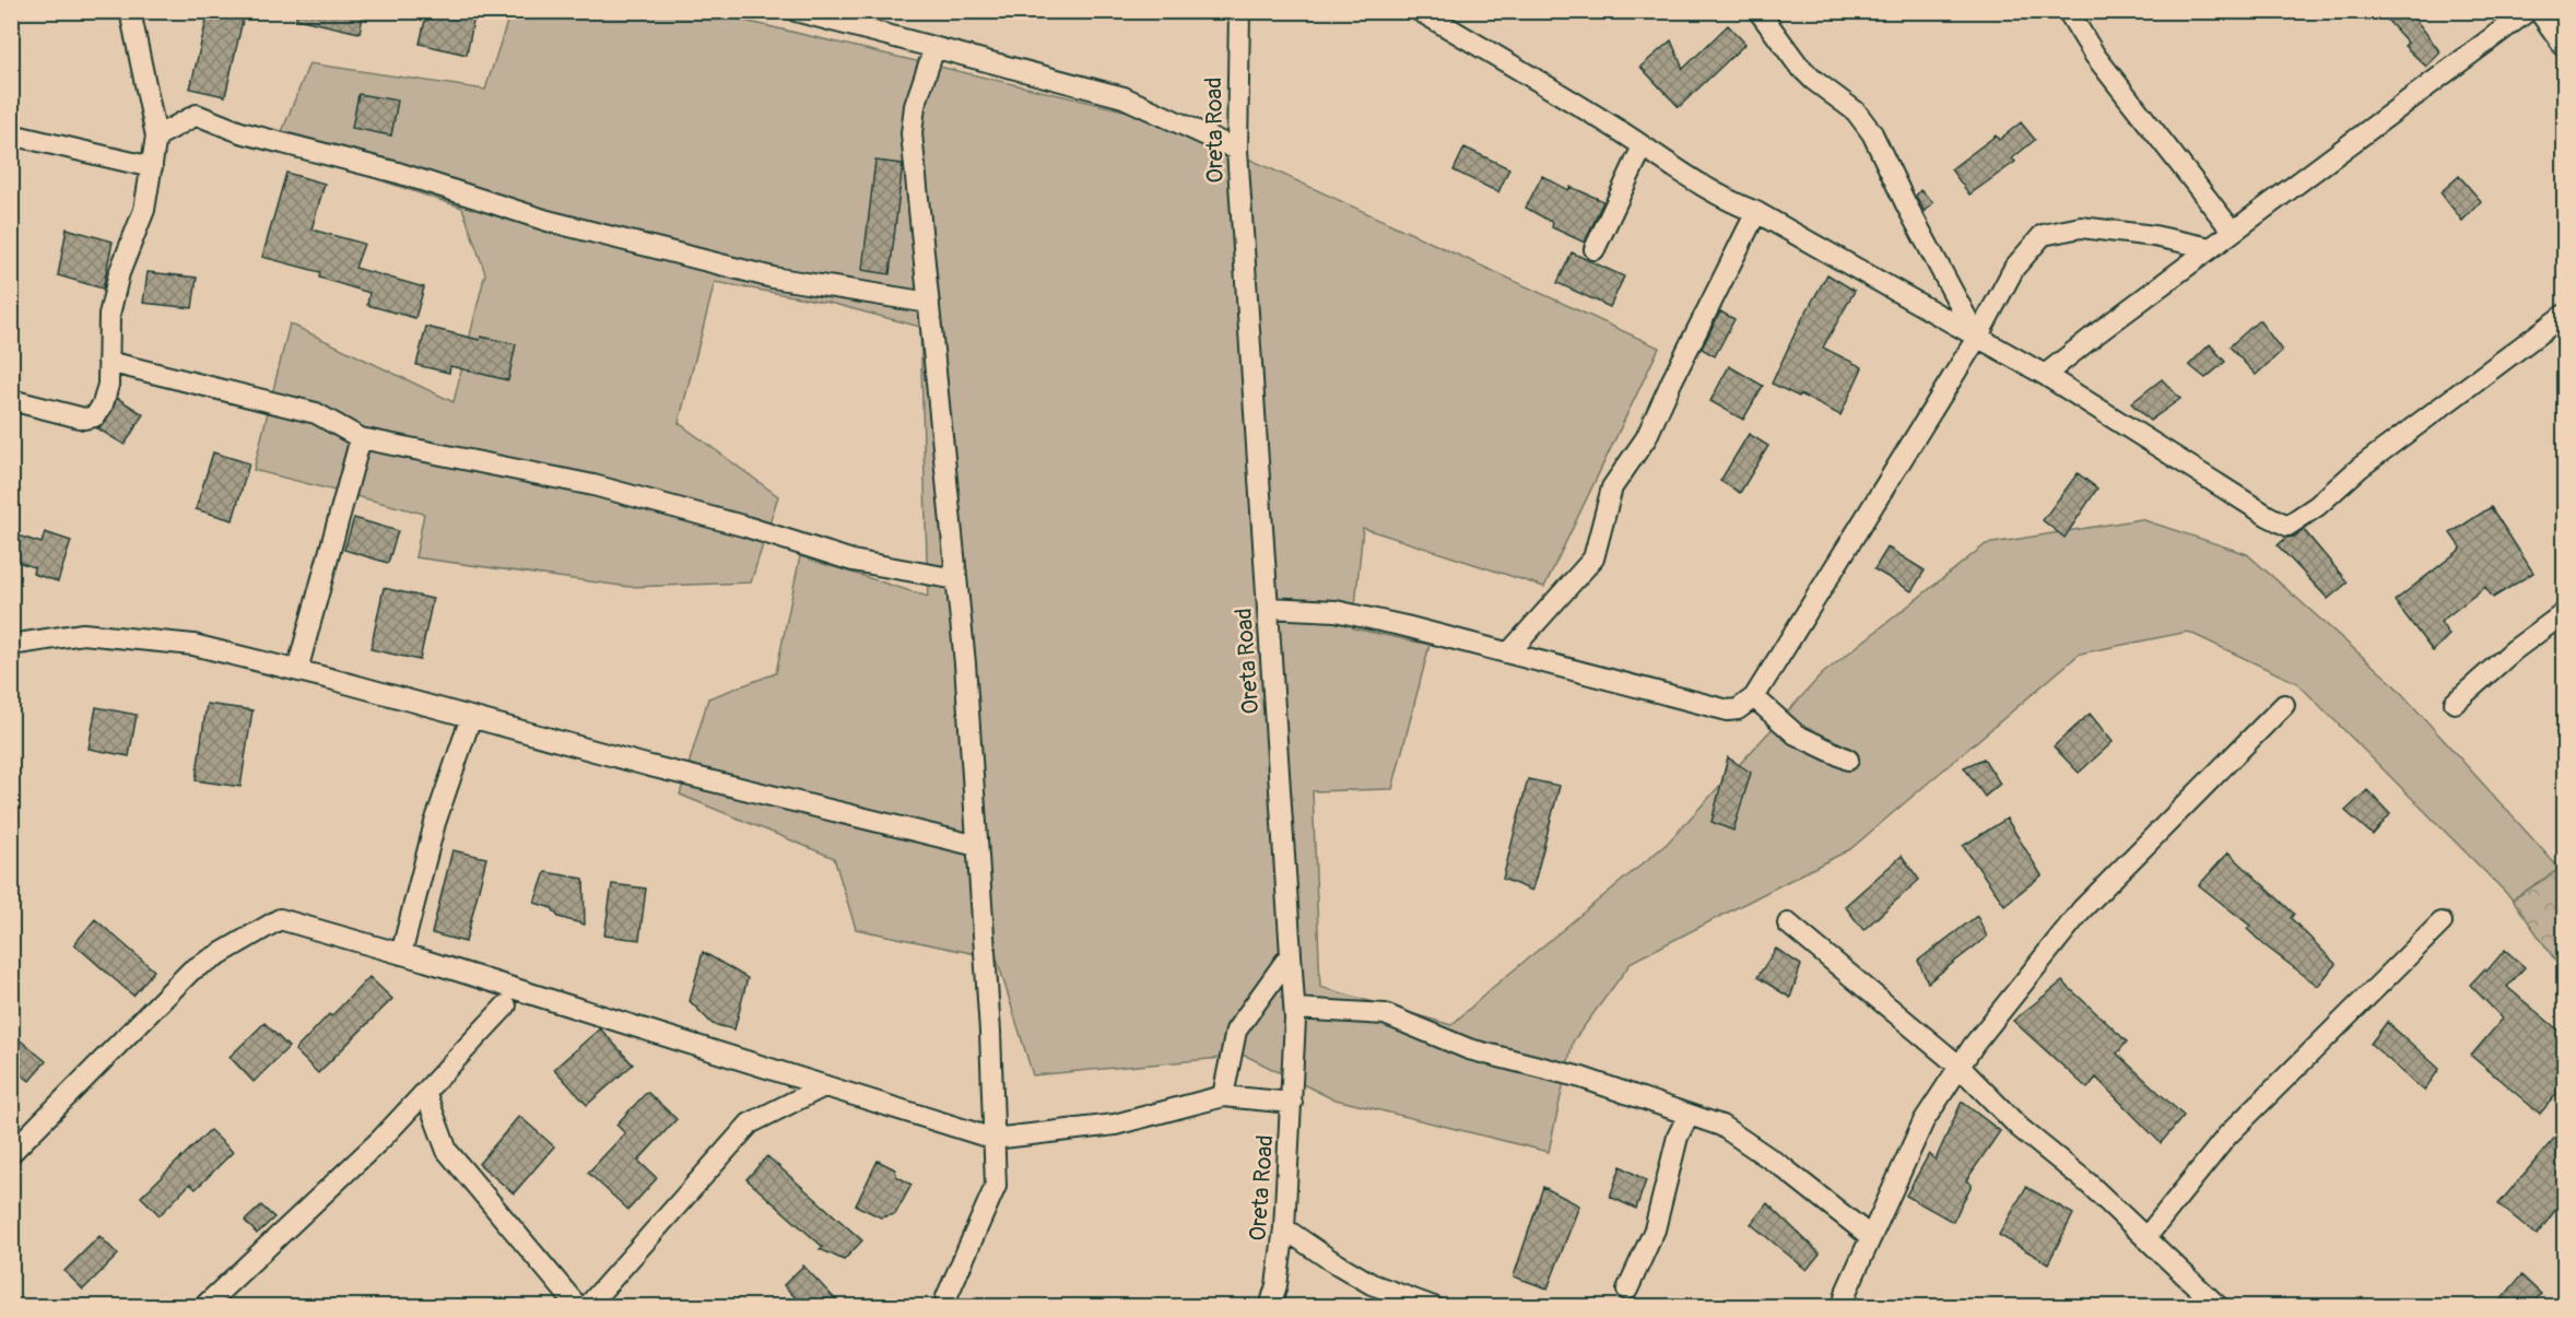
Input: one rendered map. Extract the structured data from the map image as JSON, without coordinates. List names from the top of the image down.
{
  "streets": {
    "street": ["Oreta Road"]
  }
}
